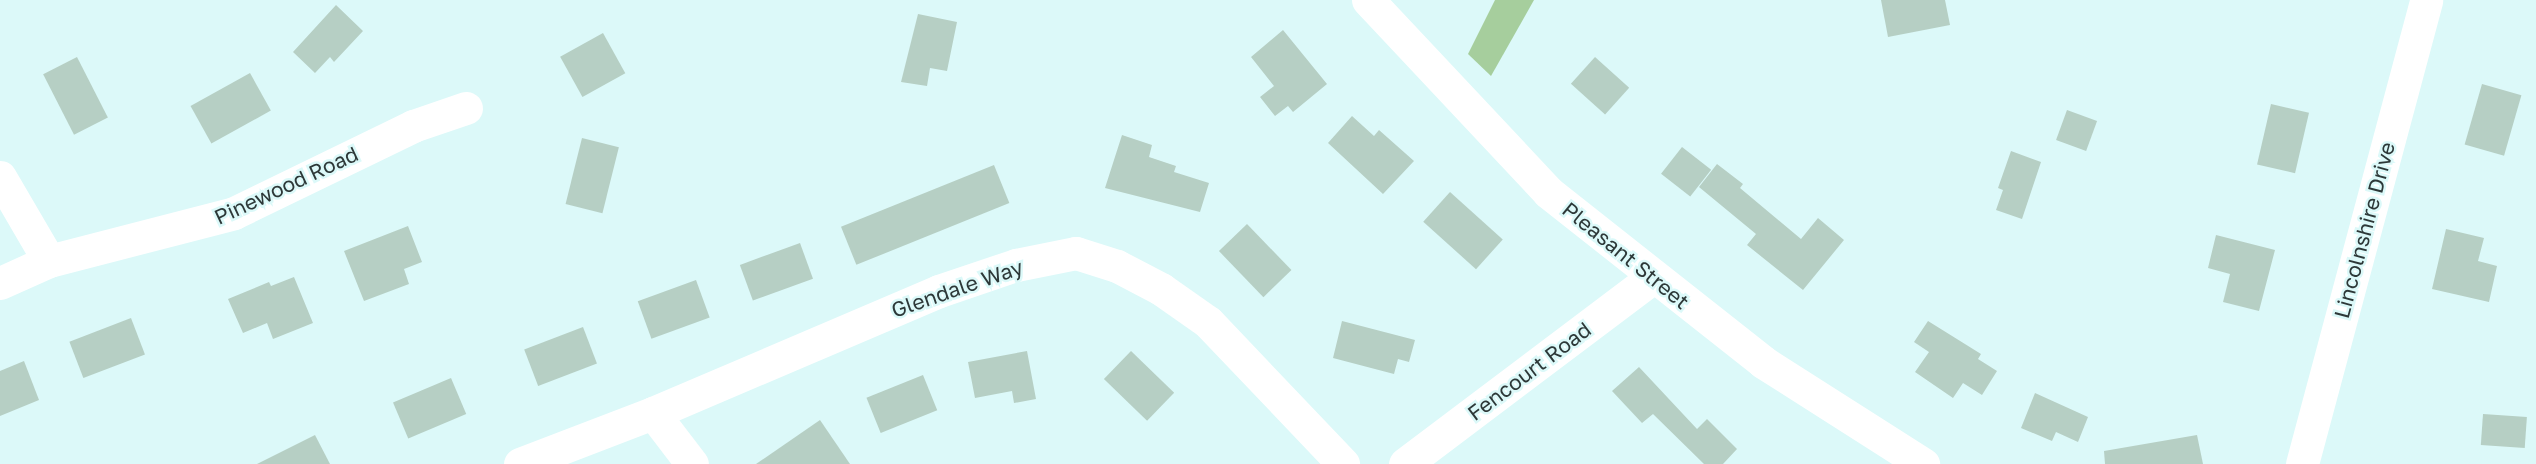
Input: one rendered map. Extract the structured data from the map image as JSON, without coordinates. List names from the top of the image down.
{
  "streets": {
    "street": [
      "Pinewood Road",
      "Lincolnshire Drive",
      "Pleasant Street",
      "Glendale Way",
      "Fencourt Road"
    ]
  },
  "crossings": [
    ["Pleasant Street", "Fencourt Road"]
  ]
}
